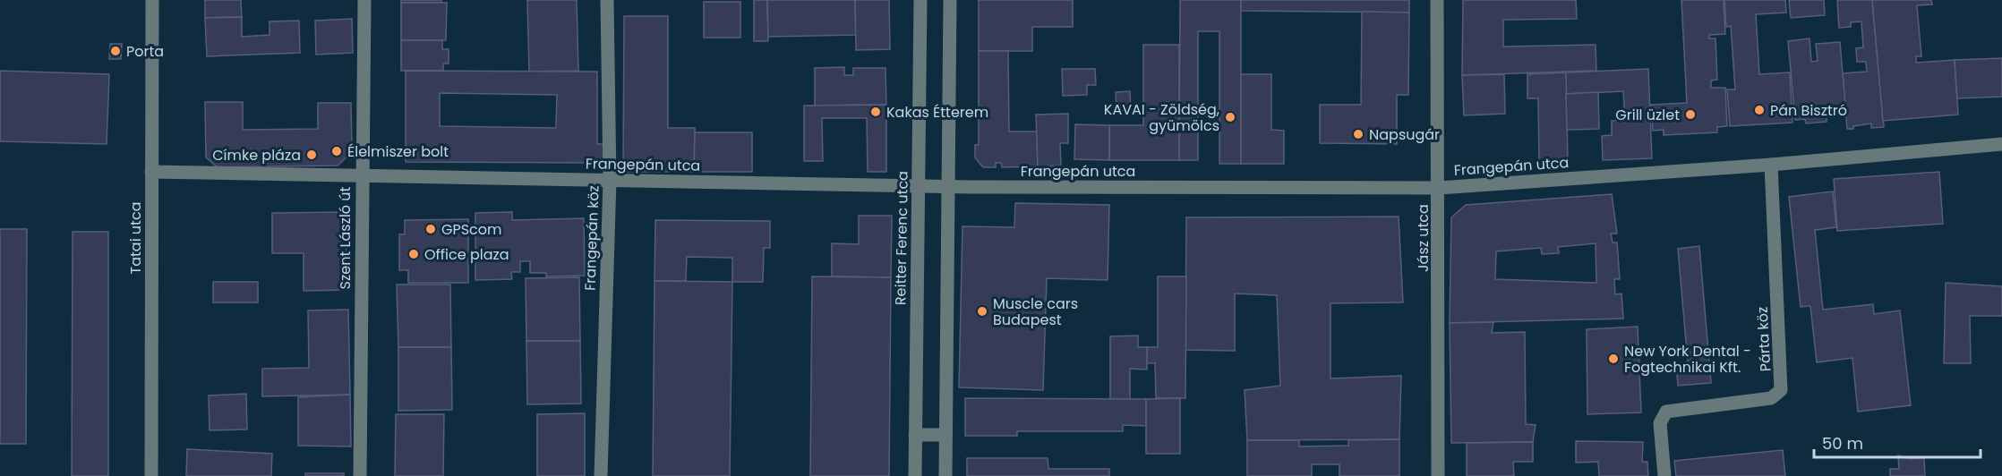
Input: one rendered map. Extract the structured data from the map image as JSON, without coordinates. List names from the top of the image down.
{
  "streets": {
    "street": [
      "Frangepán utca",
      "Tatai utca",
      "Szent László út",
      "Frangepán köz",
      "Reitter Ferenc utca",
      "Jász utca",
      "Párta köz"
    ]
  },
  "crossings": [
    ["Frangepán utca", "Tatai utca"],
    ["Frangepán utca", "Szent László út"],
    ["Frangepán utca", "Frangepán köz"],
    ["Frangepán utca", "Reitter Ferenc utca"],
    ["Frangepán utca", "Jász utca"],
    ["Frangepán utca", "Párta köz"]
  ],
  "places": [
    "Porta",
    "Pán Bisztró",
    "Kakas Étterem",
    "Grill üzlet",
    "KAVAI - Zöldség, gyümölcs",
    "Napsugár",
    "Élelmiszer bolt",
    "Címke pláza",
    "GPScom",
    "Office plaza",
    "Muscle cars Budapest",
    "New York Dental - Fogtechnikai Kft."
  ],
  "scale_bar": "50 m"
}
